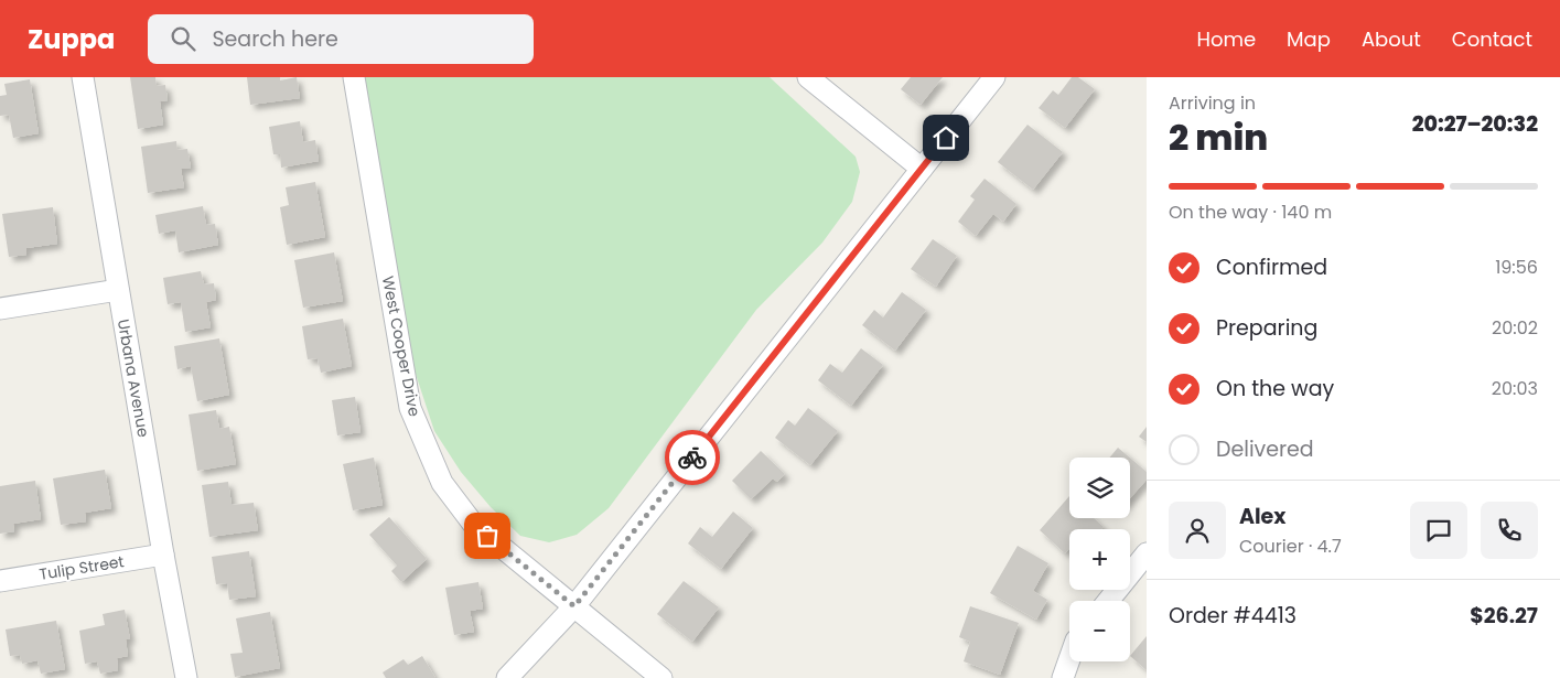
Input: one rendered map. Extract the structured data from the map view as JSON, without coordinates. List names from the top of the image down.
{
  "streets": {
    "street": ["West Cooper Drive", "Urbana Avenue", "Tulip Street"]
  },
  "crossings": [
    ["Urbana Avenue", "Tulip Street"]
  ],
  "page": {
    "header": "Zuppa",
    "search": "Search here",
    "nav": [
      "Home",
      "Map",
      "About",
      "Contact"
    ],
    "heading": ["2 min", "Arriving in", "20:27–20:32"],
    "panel": [
      "Alex",
      "Courier · 4.7",
      "Order #4413",
      "$26.27"
    ],
    "bar": "On the way · 140 m",
    "list": [
      ["Confirmed", "19:56"],
      ["Preparing", "20:02"],
      ["On the way", "20:03"],
      "Delivered"
    ],
    "map_buttons": ["+", "−"]
  }
}
